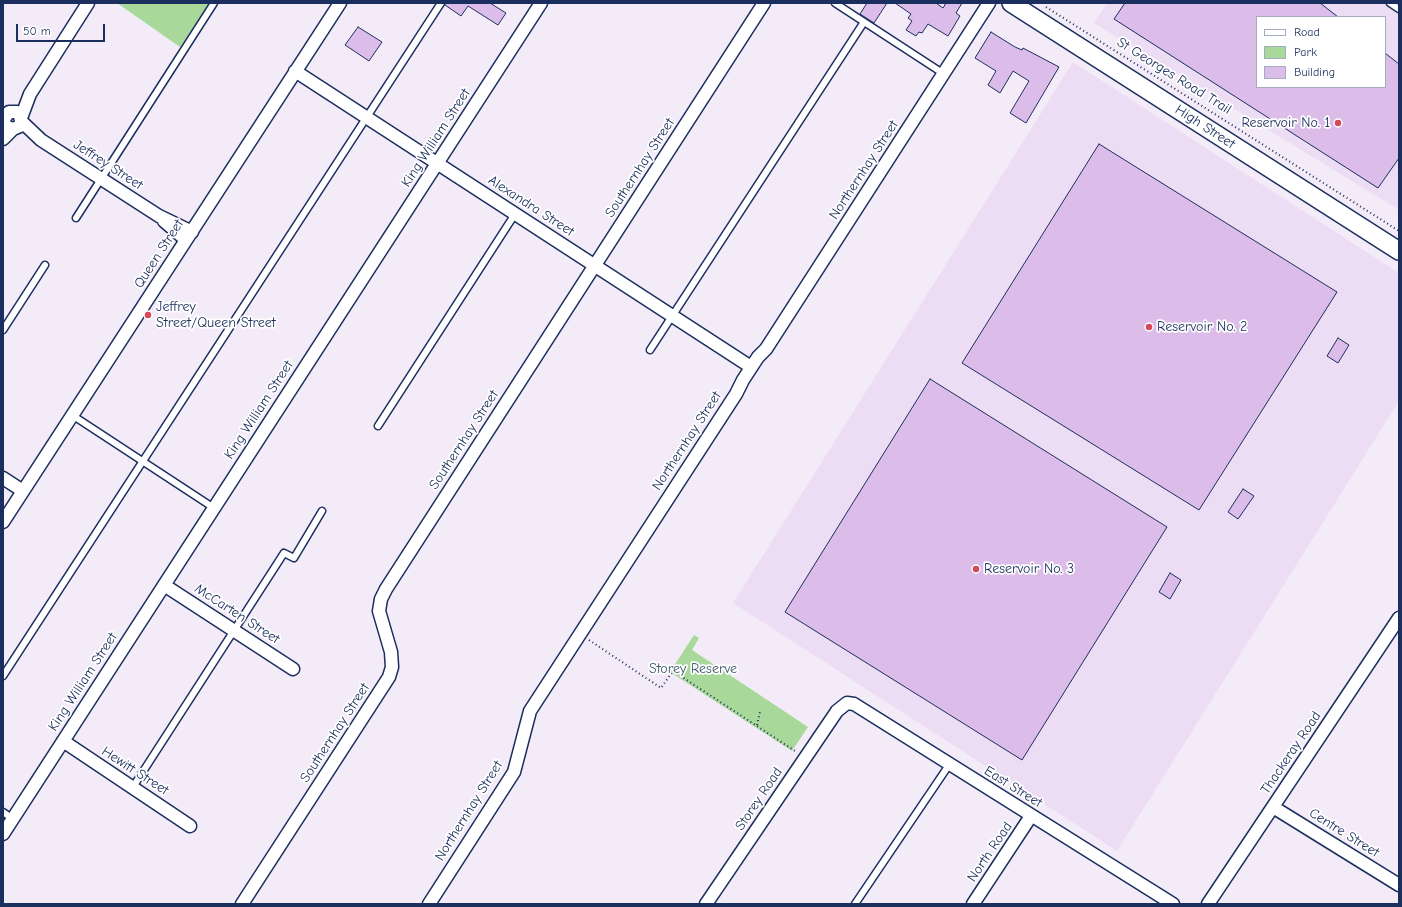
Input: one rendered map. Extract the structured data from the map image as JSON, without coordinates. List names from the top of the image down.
{
  "streets": {
    "main road": ["High Street"],
    "street": [
      "King William Street",
      "Jeffrey Street",
      "Southernhay Street",
      "Northernhay Street",
      "Alexandra Street",
      "Queen Street",
      "McCarten Street",
      "Thackeray Road",
      "Hewitt Street",
      "East Street",
      "Storey Road",
      "Centre Street",
      "North Road"
    ],
    "path": ["St Georges Road Trail"]
  },
  "crossings": [
    ["King William Street", "Alexandra Street"],
    ["King William Street", "McCarten Street"],
    ["King William Street", "Hewitt Street"],
    ["Jeffrey Street", "Queen Street"],
    ["Southernhay Street", "Alexandra Street"],
    ["Northernhay Street", "Alexandra Street"],
    ["Alexandra Street", "Queen Street"],
    ["Thackeray Road", "Centre Street"],
    ["East Street", "Storey Road"],
    ["East Street", "North Road"]
  ],
  "parks": ["Storey Reserve"],
  "places": [
    "Reservoir No. 1",
    "Jeffrey Street/Queen Street",
    "Reservoir No. 2",
    "Reservoir No. 3"
  ],
  "legend": ["Road", "Park", "Building"],
  "scale_bar": "50 m"
}
